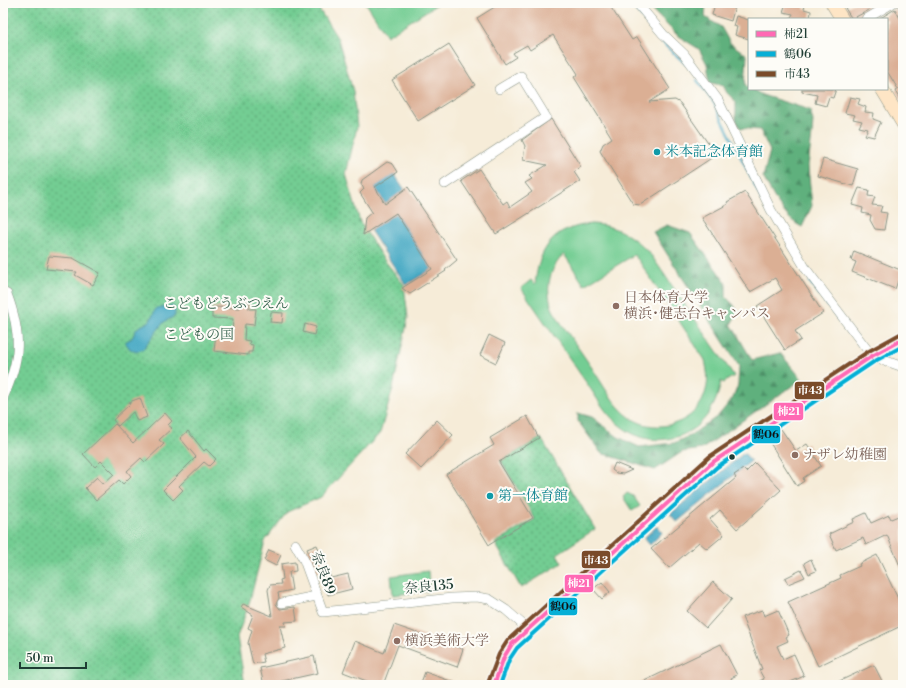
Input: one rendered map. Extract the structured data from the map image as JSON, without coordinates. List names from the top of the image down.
{
  "streets": {
    "street": ["奈良89", "奈良135"]
  },
  "crossings": [
    ["奈良89", "奈良135"]
  ],
  "parks": ["こどもどうぶつえん", "こどもの国"],
  "places": [
    "米本記念体育館",
    "日本体育大学 横浜･健志台キャンパス",
    "ナザレ幼稚園",
    "第一体育館",
    "横浜美術大学"
  ],
  "lines": ["transit line 市43", "transit line 柿21", "transit line 鶴06"],
  "legend": ["柿21", "鶴06", "市43"],
  "scale_bar": "50 m"
}
